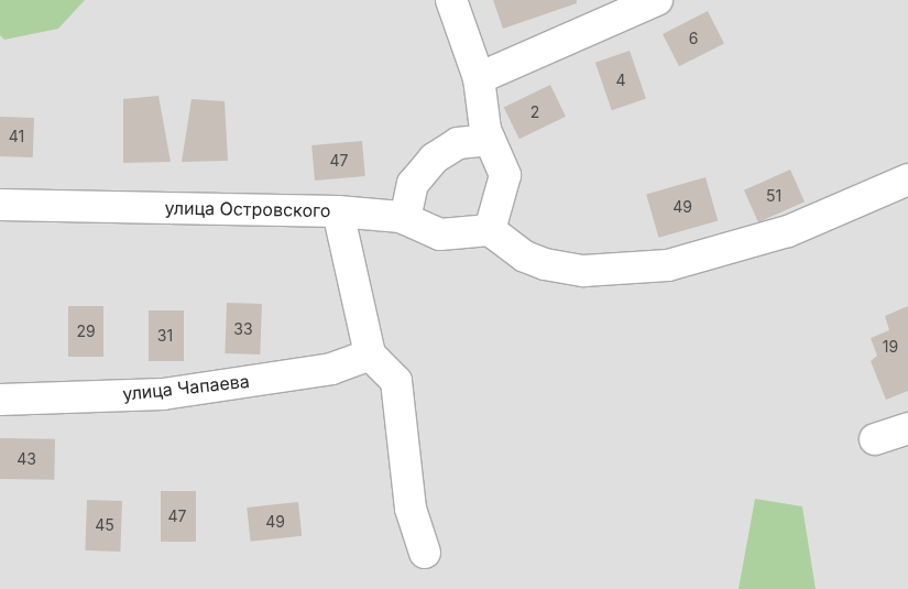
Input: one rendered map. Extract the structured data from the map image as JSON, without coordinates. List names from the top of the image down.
{
  "streets": {
    "street": ["улица Островского", "улица Чапаева"]
  },
  "house_numbers": [
    "6",
    "4",
    "2",
    "41",
    "47",
    "51",
    "49",
    "33",
    "29",
    "31",
    "19",
    "43",
    "47",
    "49",
    "45"
  ]
}
